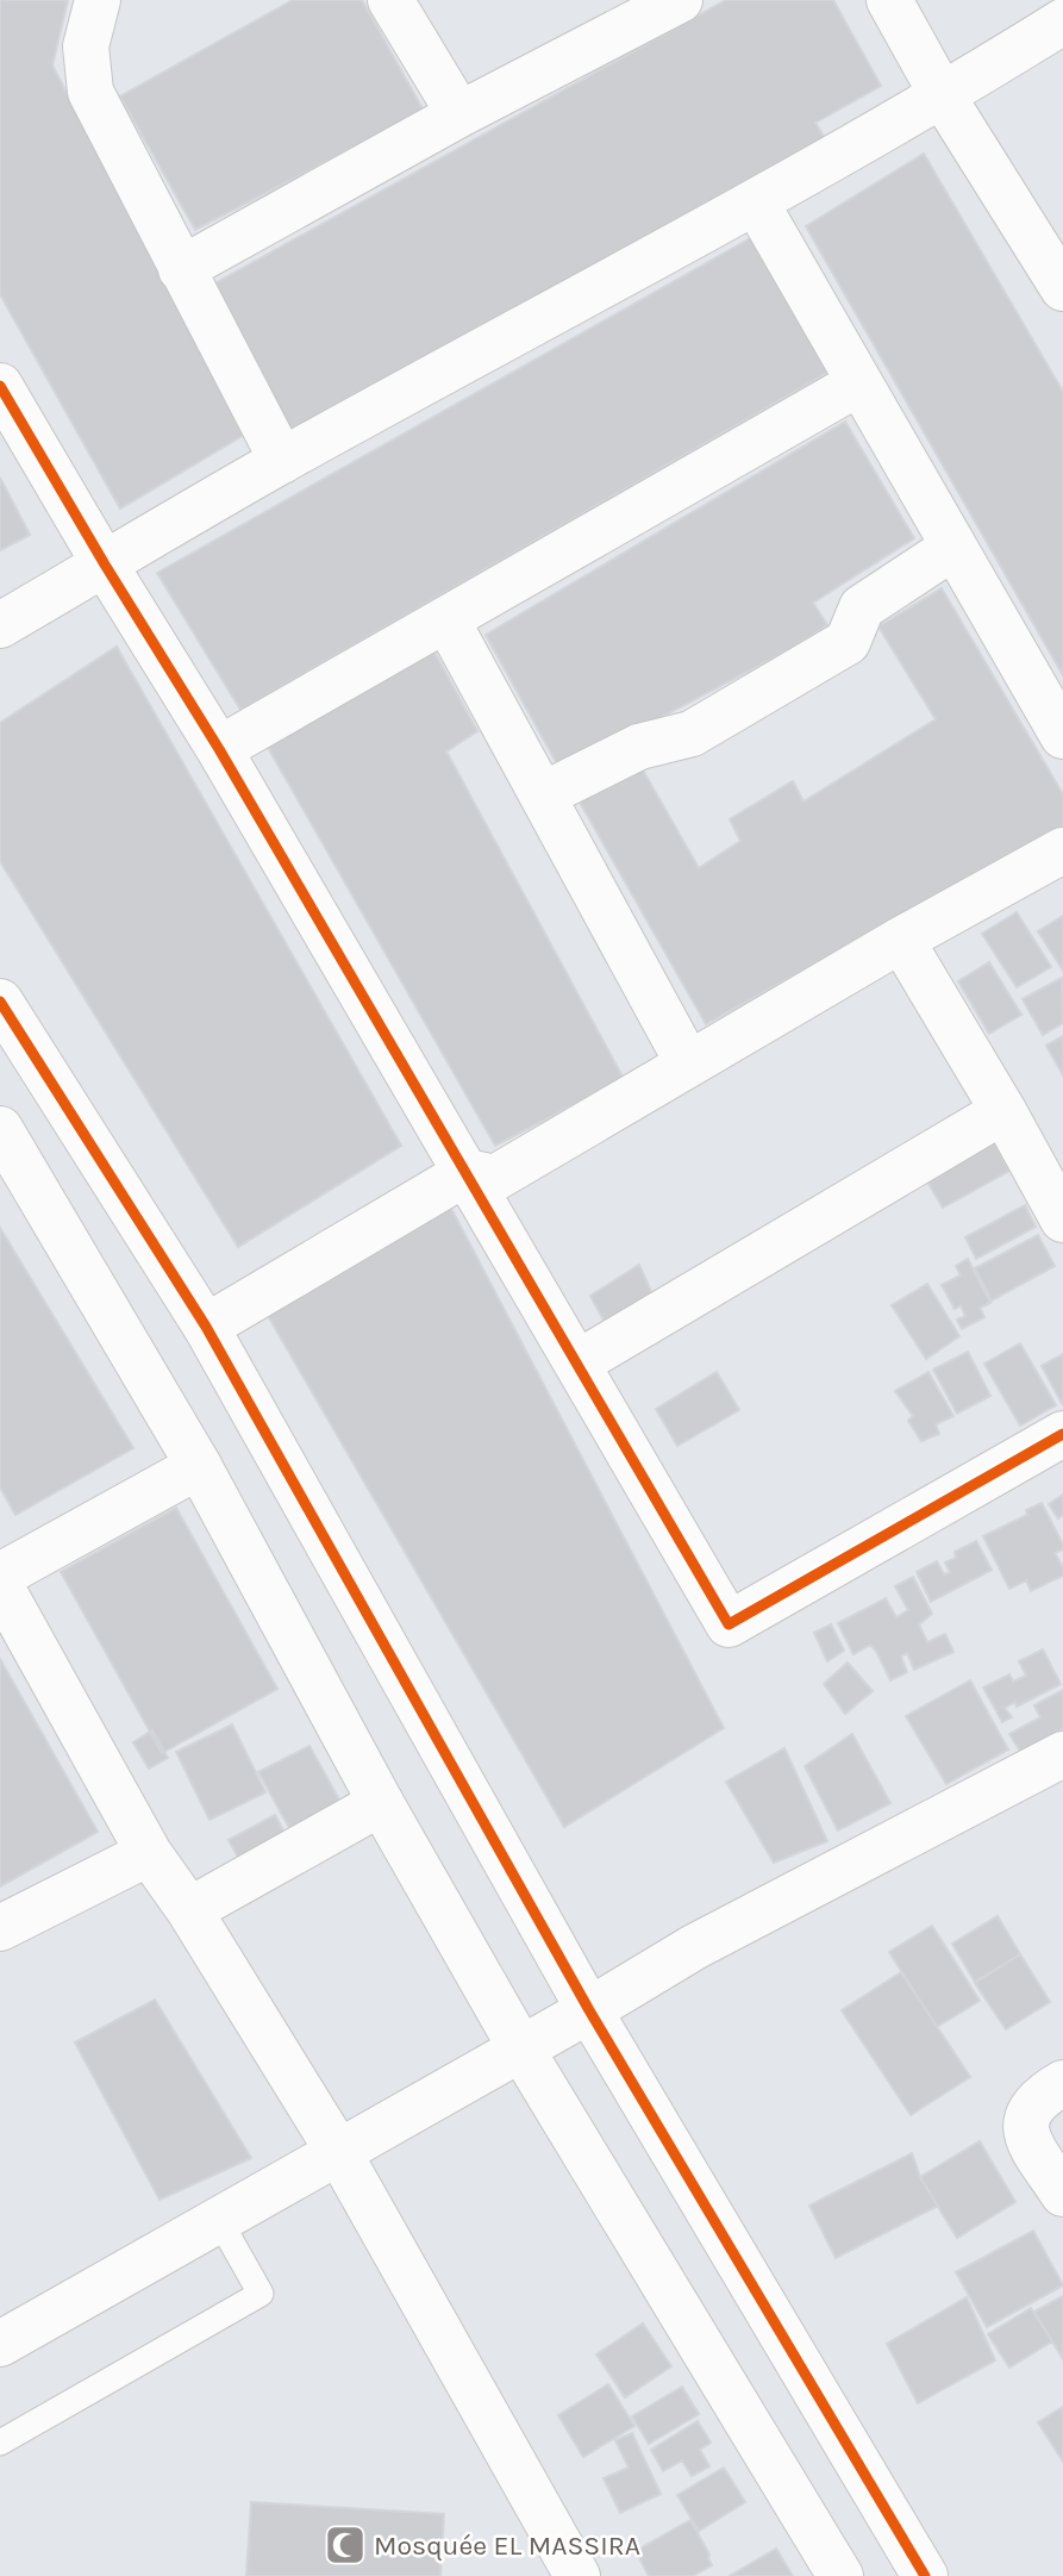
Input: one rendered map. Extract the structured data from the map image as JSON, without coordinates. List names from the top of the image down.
{
  "places": {
    "mosque": ["Mosquée EL MASSIRA"]
  }
}
